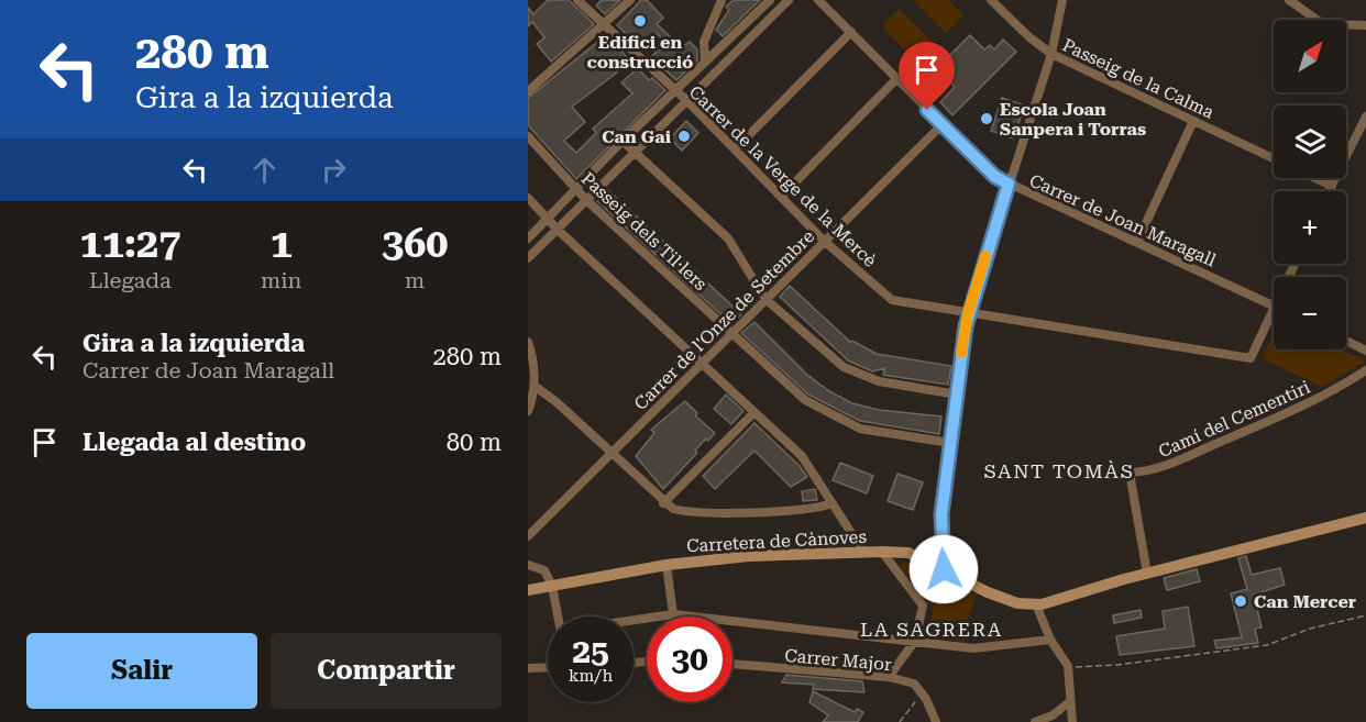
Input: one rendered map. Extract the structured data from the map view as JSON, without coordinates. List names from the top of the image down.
{
  "streets": {
    "street": [
      "Passeig de la Calma",
      "Carrer de la Verge de la Mercè",
      "Carrer de Joan Maragall",
      "Passeig dels Til·lers",
      "Carrer de l'Onze de Setembre",
      "Camí del Cementiri",
      "Carretera de Cànoves",
      "Carrer Major"
    ]
  },
  "crossings": [
    ["Carrer de la Verge de la Mercè", "Carrer de l'Onze de Setembre"],
    ["Carrer de Joan Maragall", "Carrer de l'Onze de Setembre"],
    ["Passeig dels Til·lers", "Carrer de l'Onze de Setembre"],
    ["Camí del Cementiri", "Carretera de Cànoves"]
  ],
  "districts": ["SANT TOMÀS", "LA SAGRERA"],
  "places": [
    "Edifici en construcció",
    "Escola Joan Sanpera i Torras",
    "Can Gai",
    "Can Mercer"
  ],
  "north": "top right",
  "page": {
    "turn": ["280 m", "Gira a la izquierda"],
    "map_buttons": ["+", "−"],
    "eta": [
      "11:27",
      "Llegada",
      "1",
      "min",
      "360",
      "m"
    ],
    "list": [
      {
        "name": "Gira a la izquierda",
        "note": "Carrer de Joan Maragall",
        "value": "280 m"
      },
      {
        "name": "Llegada al destino",
        "value": "80 m"
      }
    ],
    "speed": "25 km/h",
    "limit": "30",
    "buttons": ["Salir", "Compartir"]
  }
}
